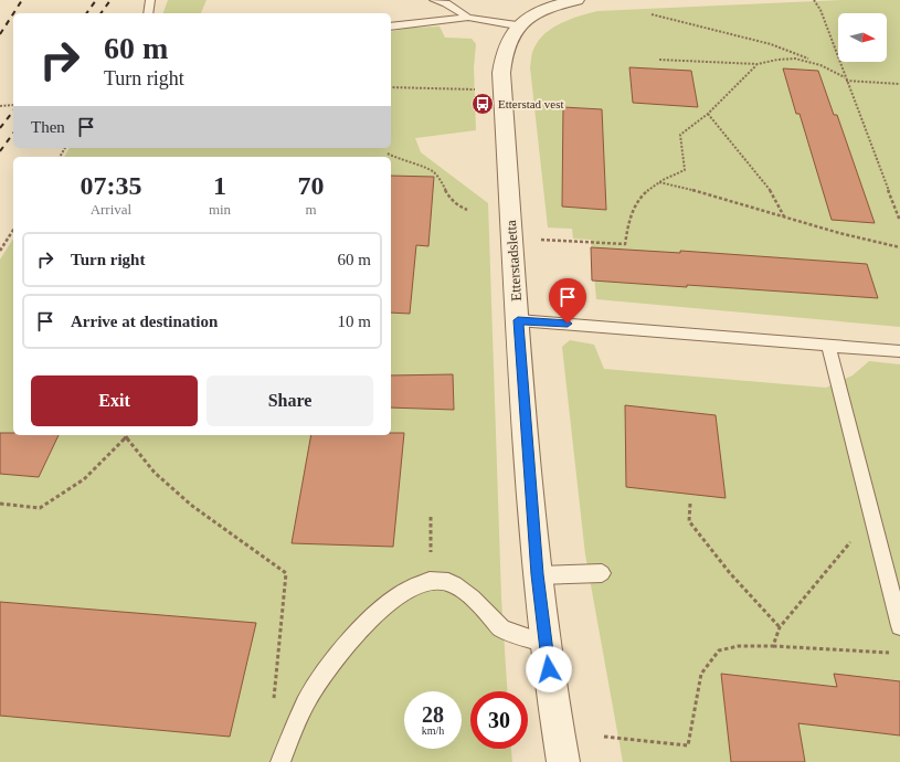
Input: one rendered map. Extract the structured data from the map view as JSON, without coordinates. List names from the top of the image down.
{
  "streets": {
    "street": ["Etterstadsletta"]
  },
  "places": {
    "bus stop": ["Etterstad vest"]
  },
  "north": "right",
  "page": {
    "turn": ["60 m", "Turn right"],
    "then": "Then",
    "eta": [
      "07:35",
      "Arrival",
      "1",
      "min",
      "70",
      "m"
    ],
    "list": [
      {
        "name": "Turn right",
        "value": "60 m"
      },
      {
        "name": "Arrive at destination",
        "value": "10 m"
      }
    ],
    "buttons": ["Exit", "Share"],
    "speed": "28 km/h",
    "limit": "30"
  }
}
